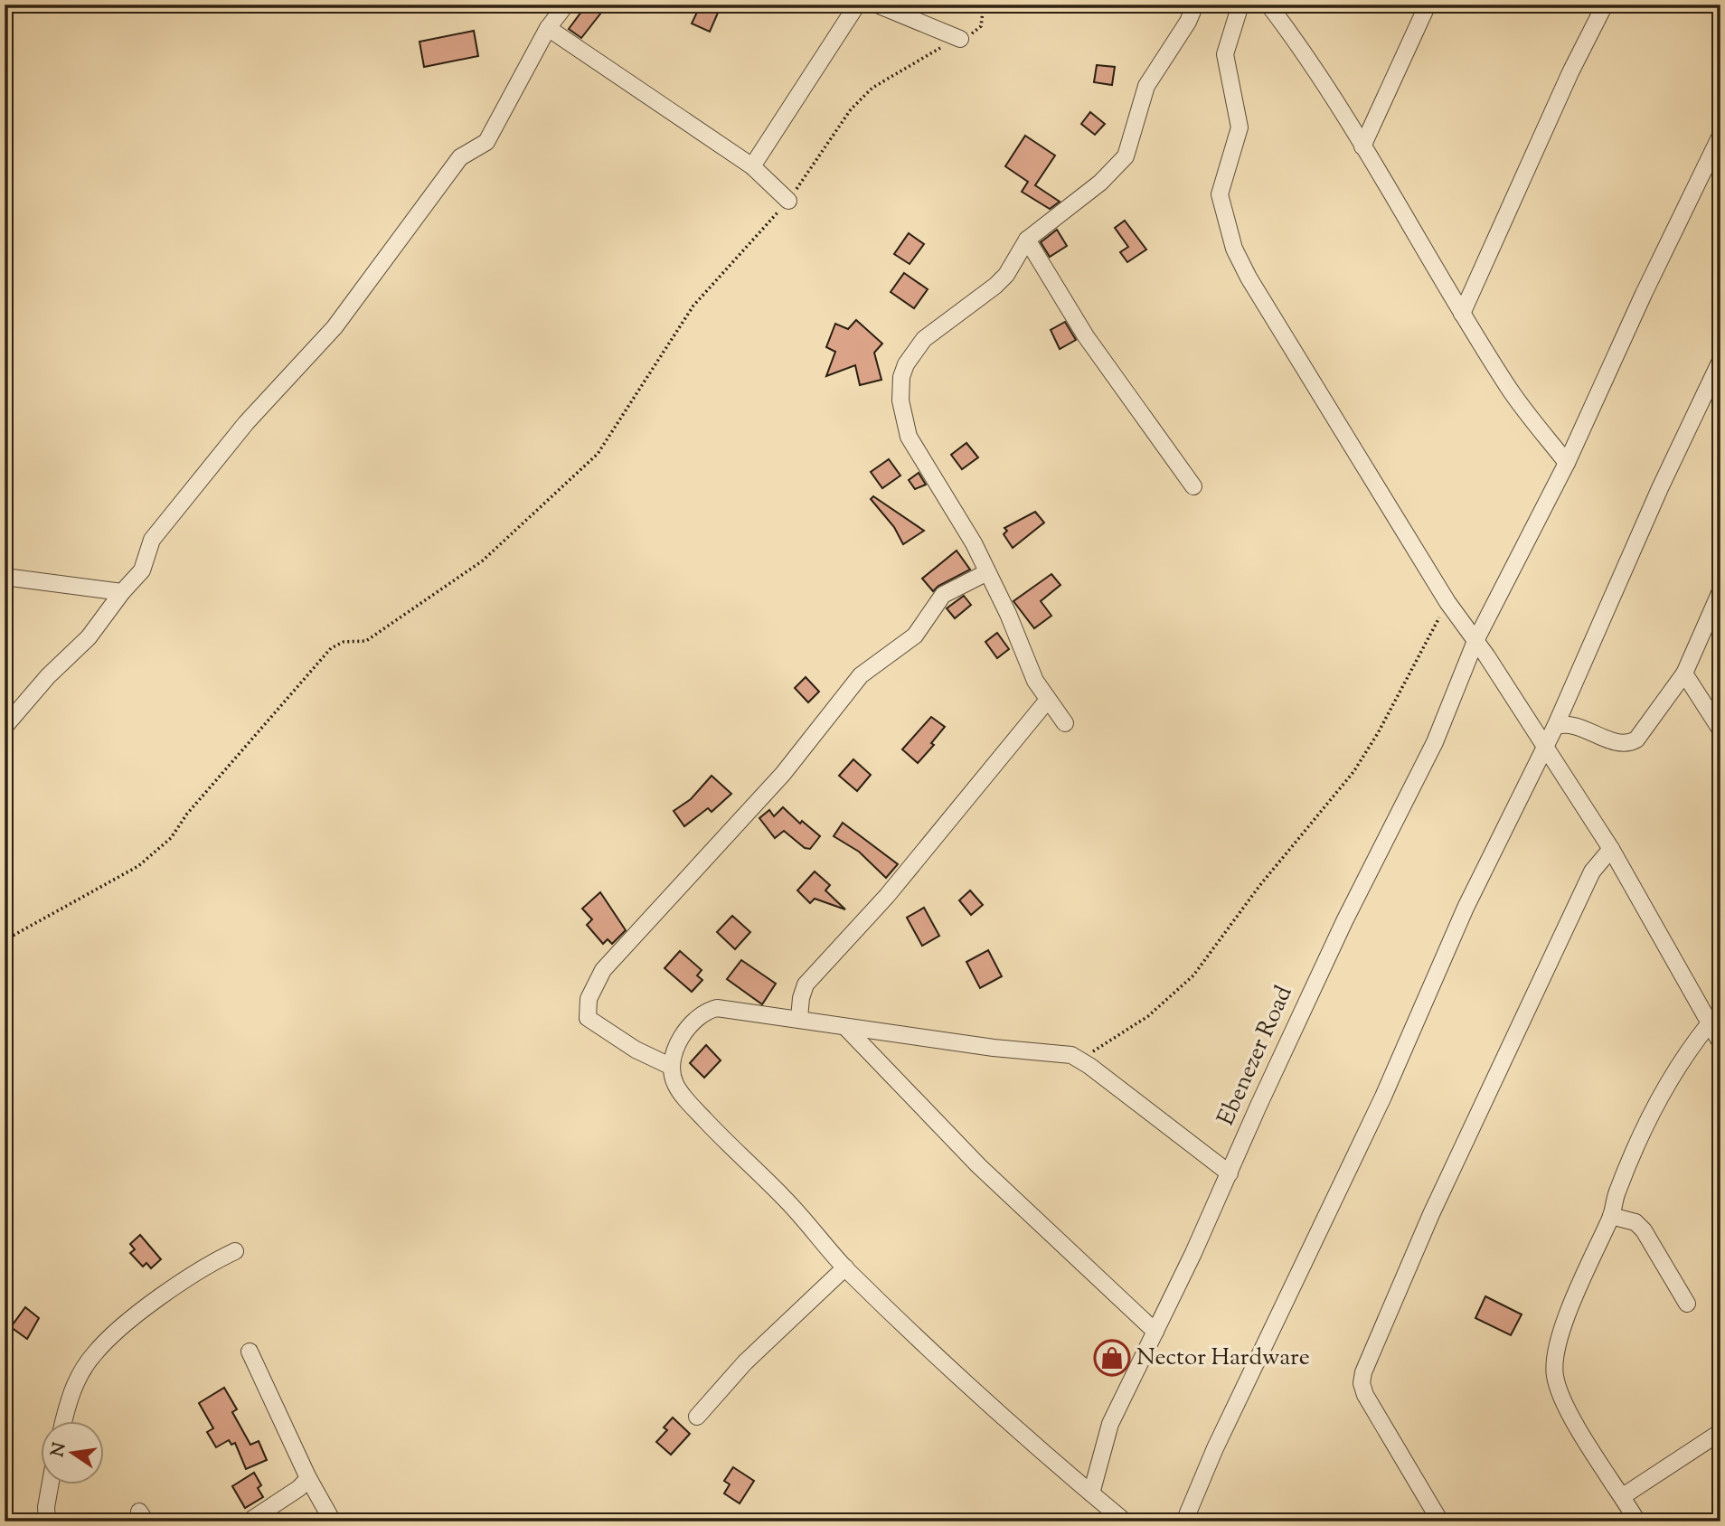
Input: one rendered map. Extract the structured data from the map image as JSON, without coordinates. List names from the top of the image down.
{
  "streets": {
    "street": ["Ebenezer Road"]
  },
  "places": {
    "shop": ["Nector Hardware"]
  },
  "north": "left"
}
